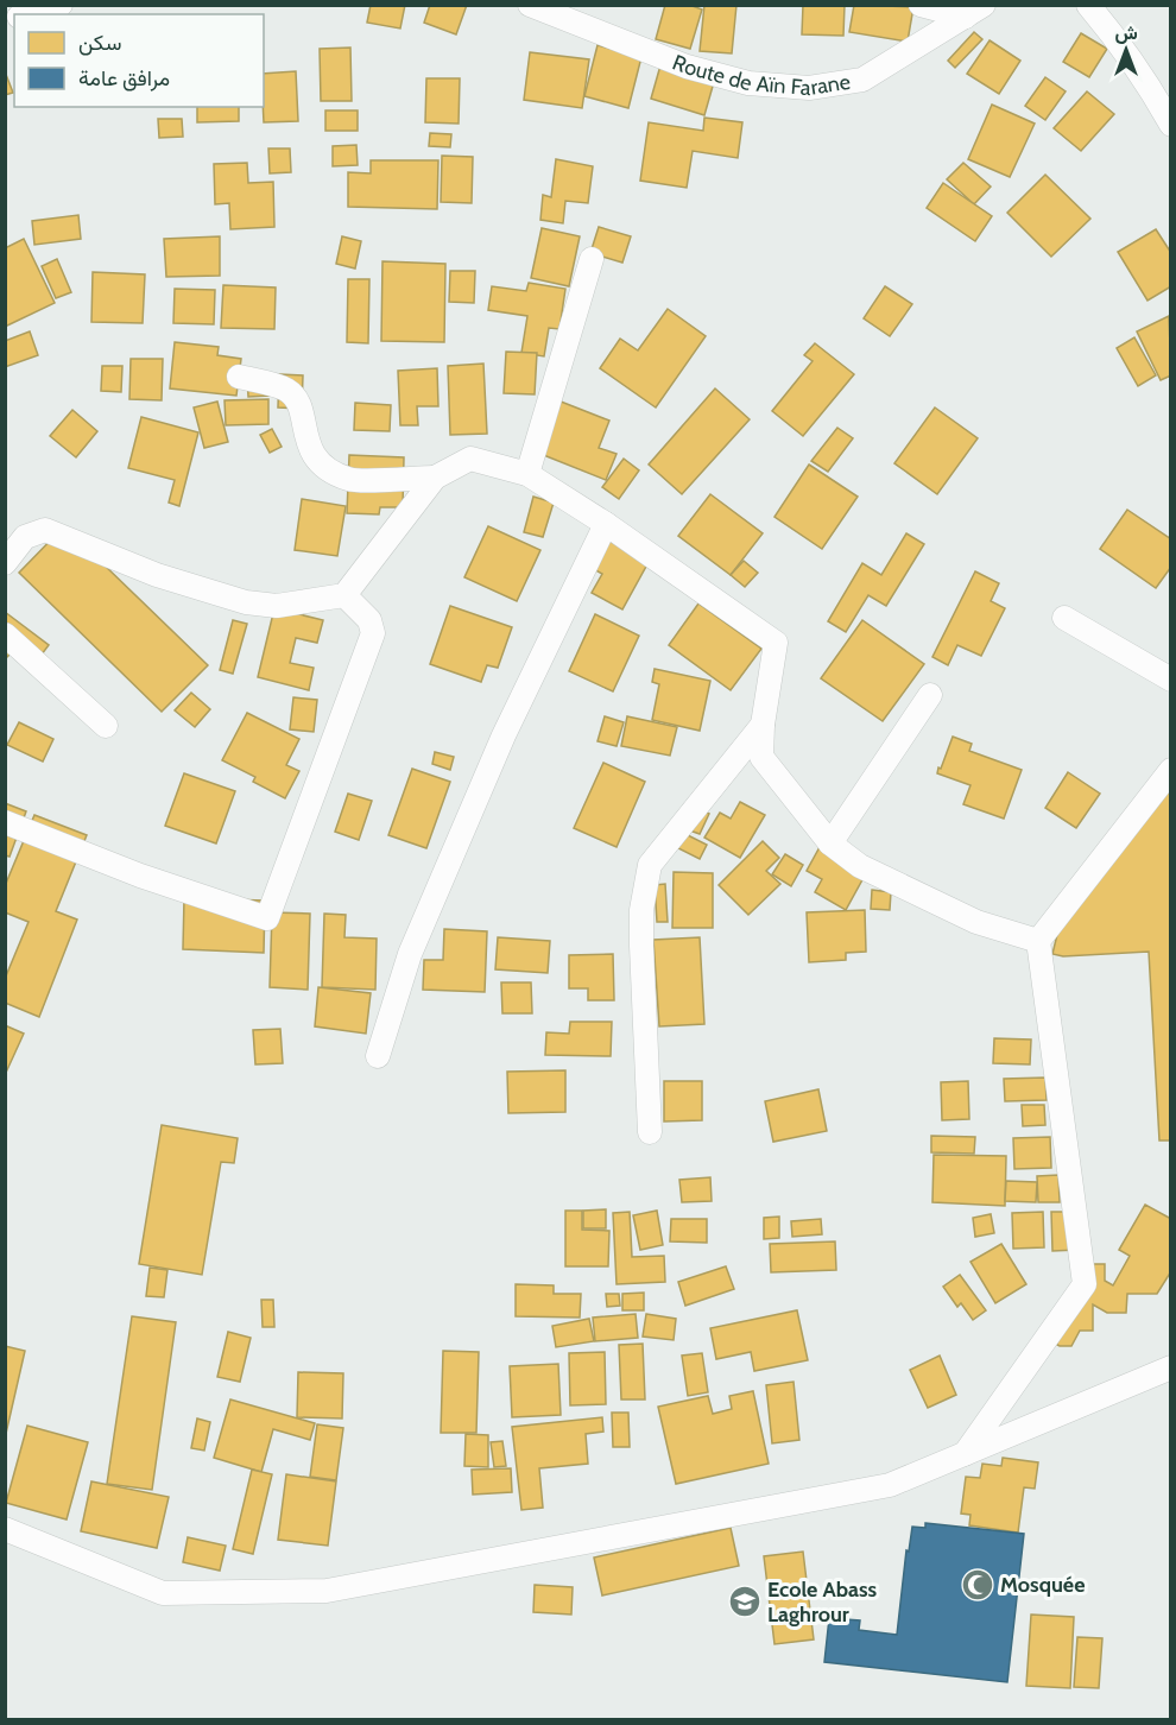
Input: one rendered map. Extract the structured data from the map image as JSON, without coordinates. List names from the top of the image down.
{
  "streets": {
    "street": ["Route de Aïn Farane"]
  },
  "places": {
    "mosque": ["Mosquée"],
    "school or university": ["Ecole Abass Laghrour"]
  },
  "legend": ["سكن", "مرافق عامة"],
  "north": "top"
}
